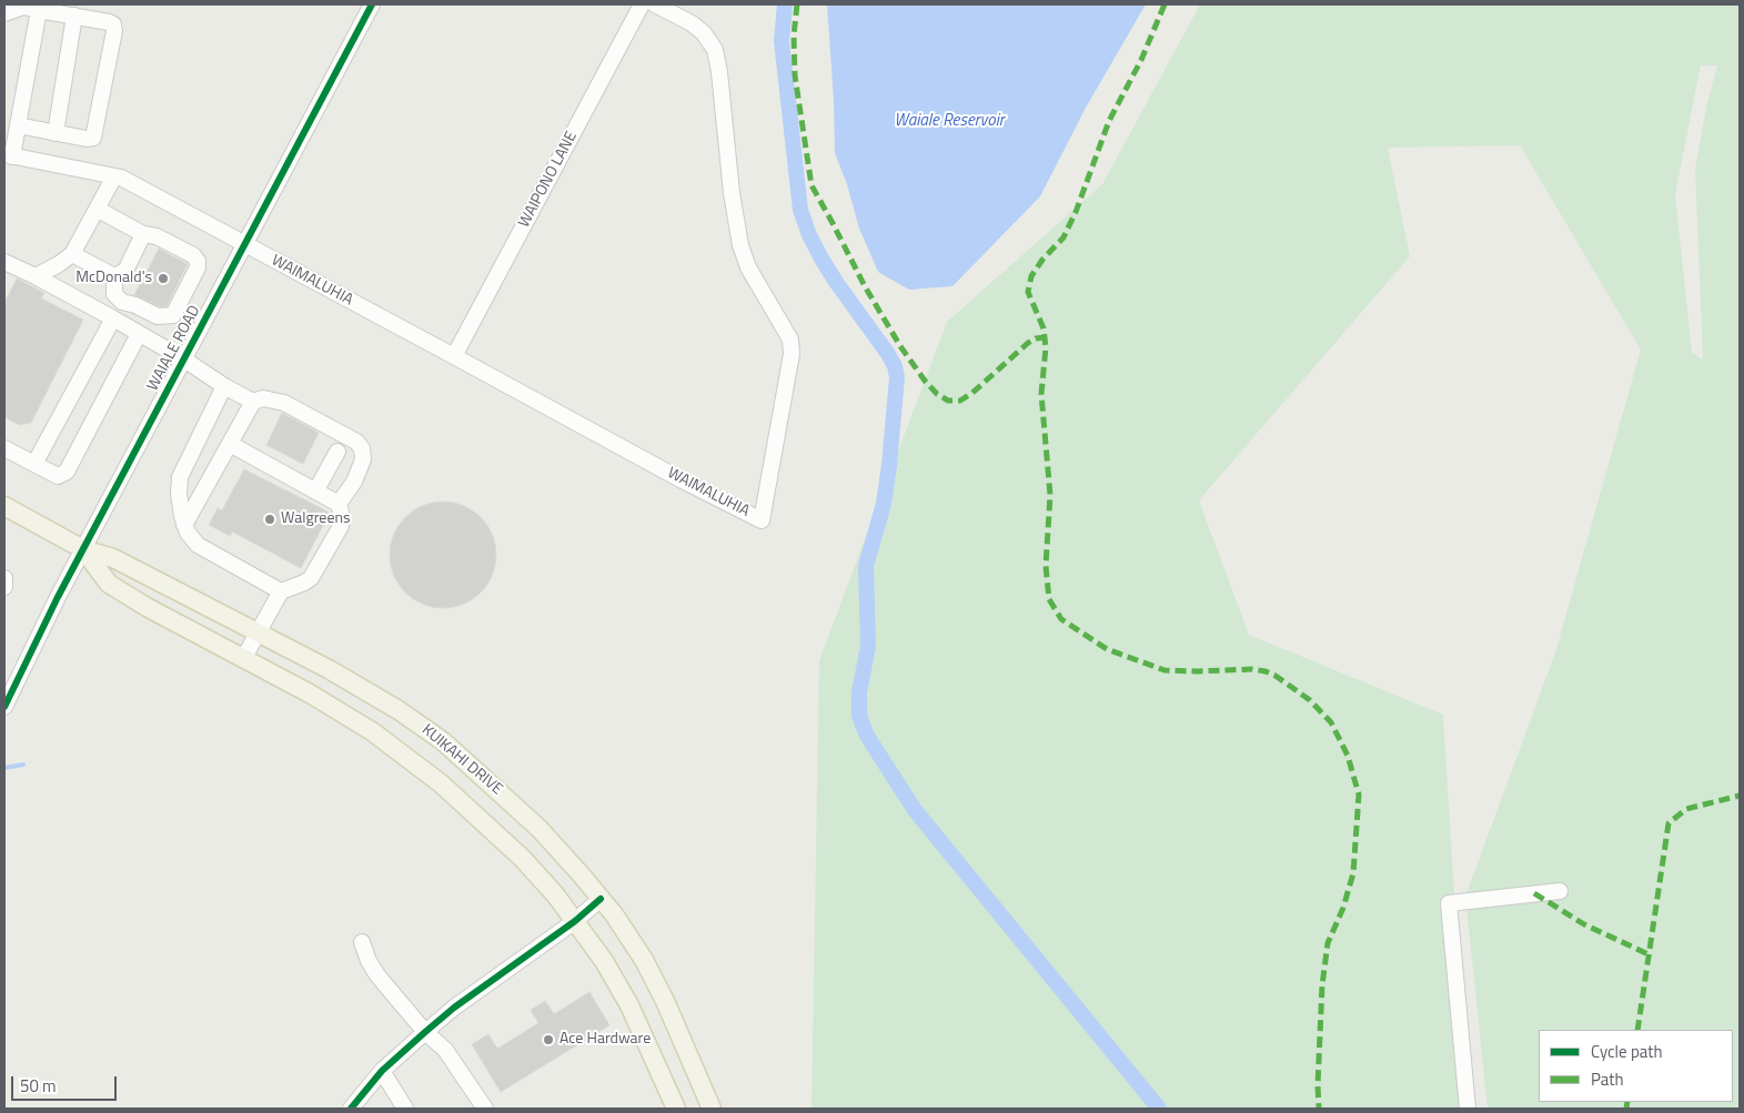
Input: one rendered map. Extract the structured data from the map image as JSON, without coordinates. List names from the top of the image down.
{
  "streets": {
    "main road": ["KUIKAHI DRIVE"],
    "street": ["WAIPONO LANE", "WAIMALUHIA", "WAIALE ROAD"]
  },
  "crossings": [
    ["WAIPONO LANE", "WAIMALUHIA"],
    ["WAIMALUHIA", "WAIALE ROAD"],
    ["WAIALE ROAD", "KUIKAHI DRIVE"]
  ],
  "water": ["Waiale Reservoir"],
  "places": ["McDonald's", "Walgreens", "Ace Hardware"],
  "legend": ["Cycle path", "Path"],
  "scale_bar": "50 m"
}
